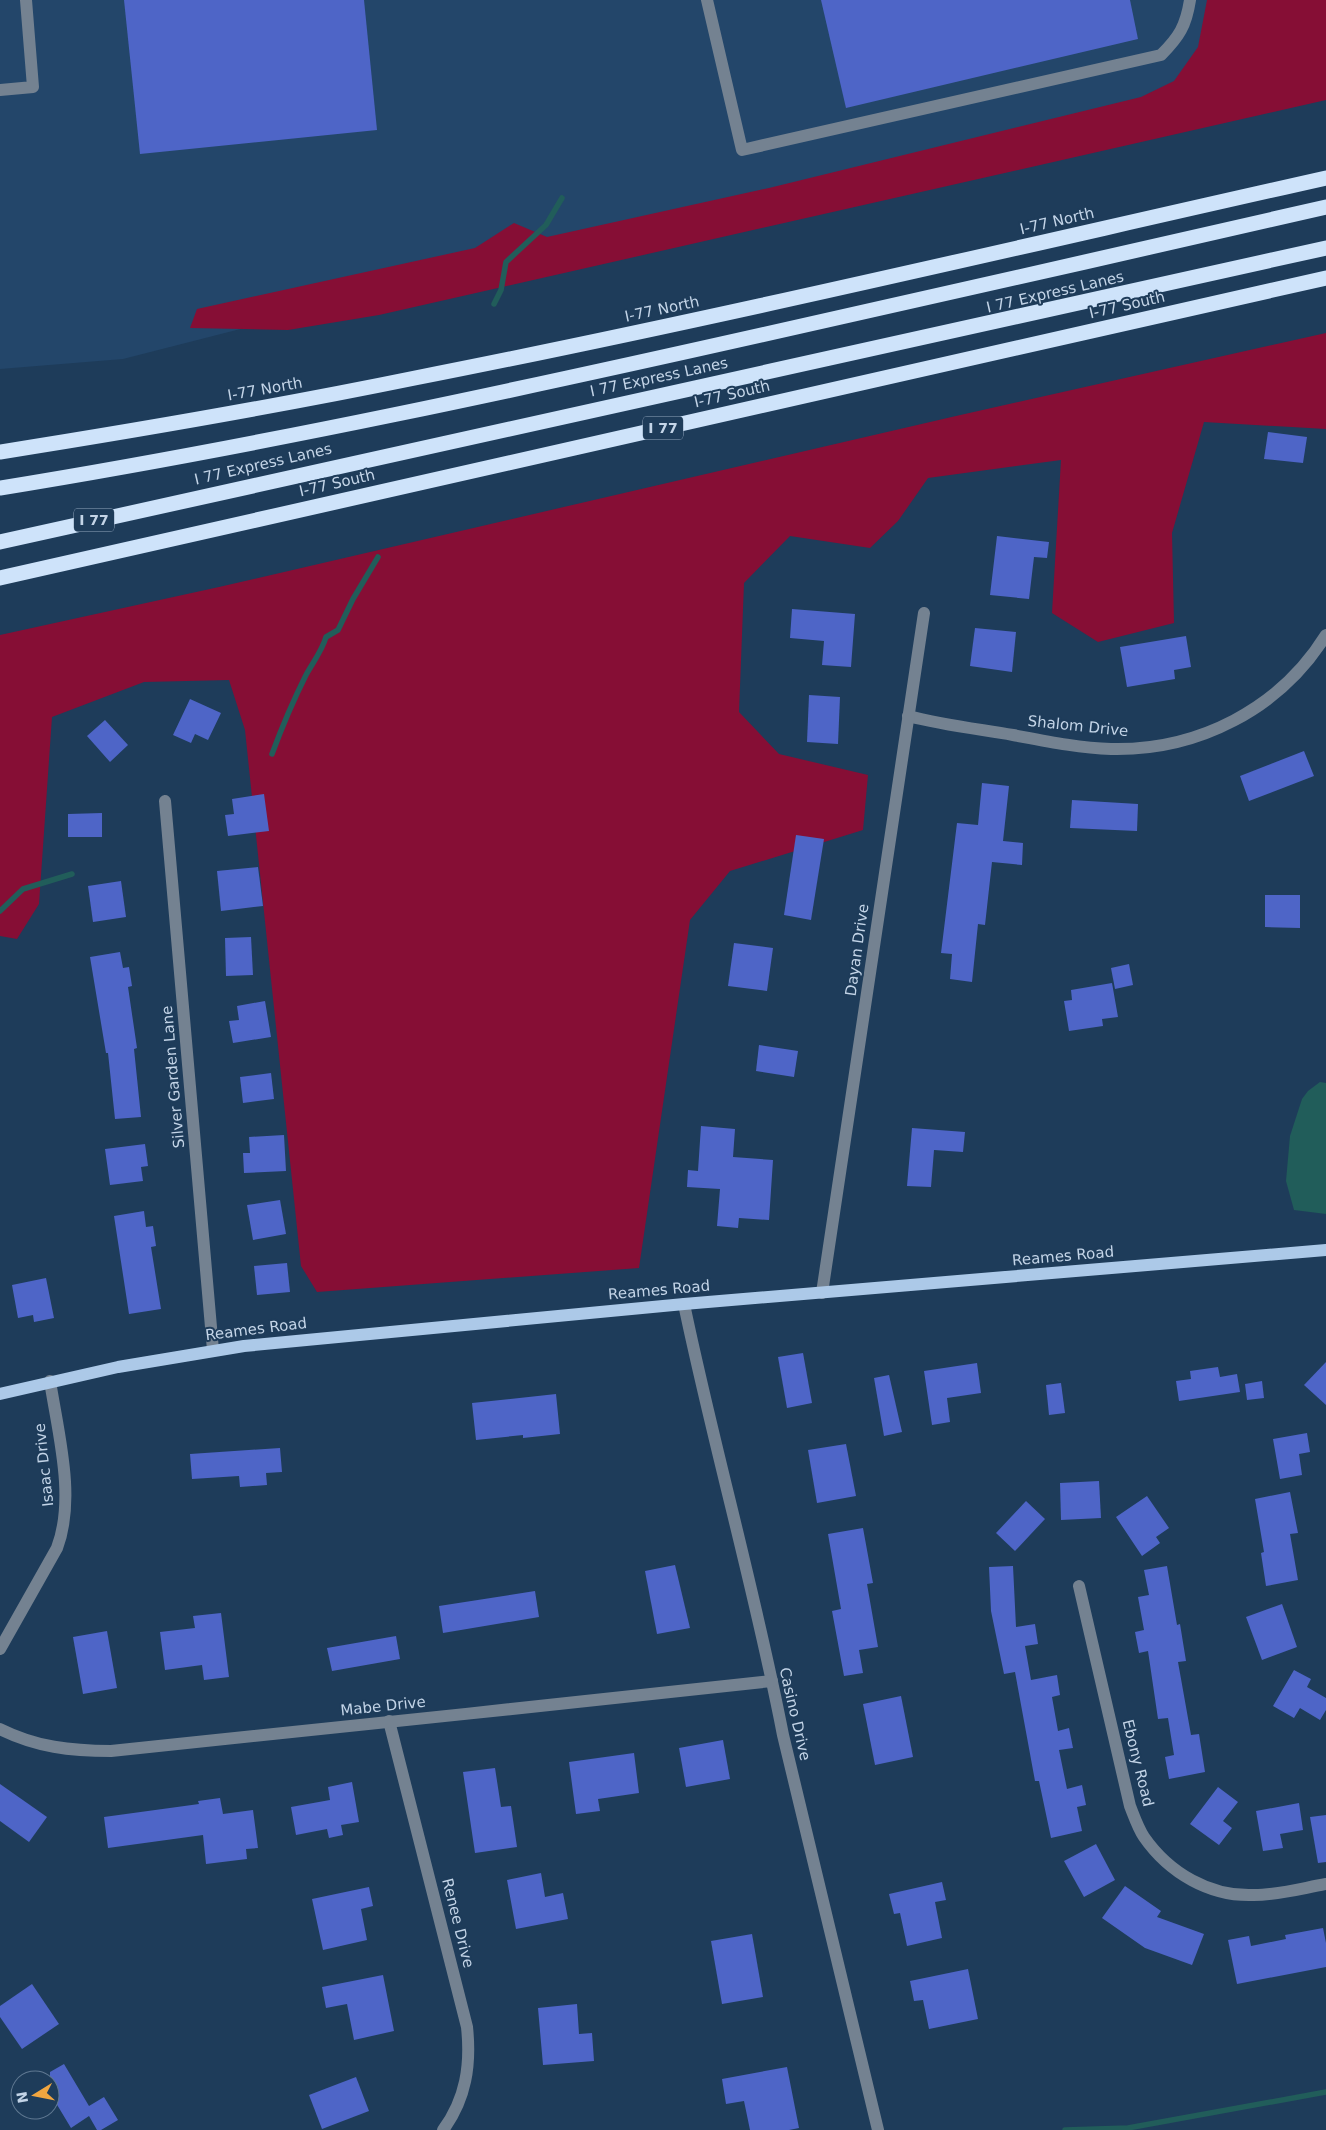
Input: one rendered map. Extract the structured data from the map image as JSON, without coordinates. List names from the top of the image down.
{
  "streets": {
    "highway": [
      "I-77 North",
      "I 77 Express Lanes",
      "I-77 South",
      "I 77"
    ],
    "main road": ["Reames Road"],
    "street": [
      "Shalom Drive",
      "Dayan Drive",
      "Silver Garden Lane",
      "Isaac Drive",
      "Mabe Drive",
      "Casino Drive",
      "Ebony Road",
      "Renee Drive"
    ]
  },
  "crossings": [
    ["Shalom Drive", "Dayan Drive"],
    ["Dayan Drive", "Reames Road"],
    ["Silver Garden Lane", "Reames Road"],
    ["Reames Road", "Isaac Drive"],
    ["Reames Road", "Casino Drive"],
    ["Mabe Drive", "Casino Drive"],
    ["Mabe Drive", "Renee Drive"]
  ],
  "north": "left"
}
